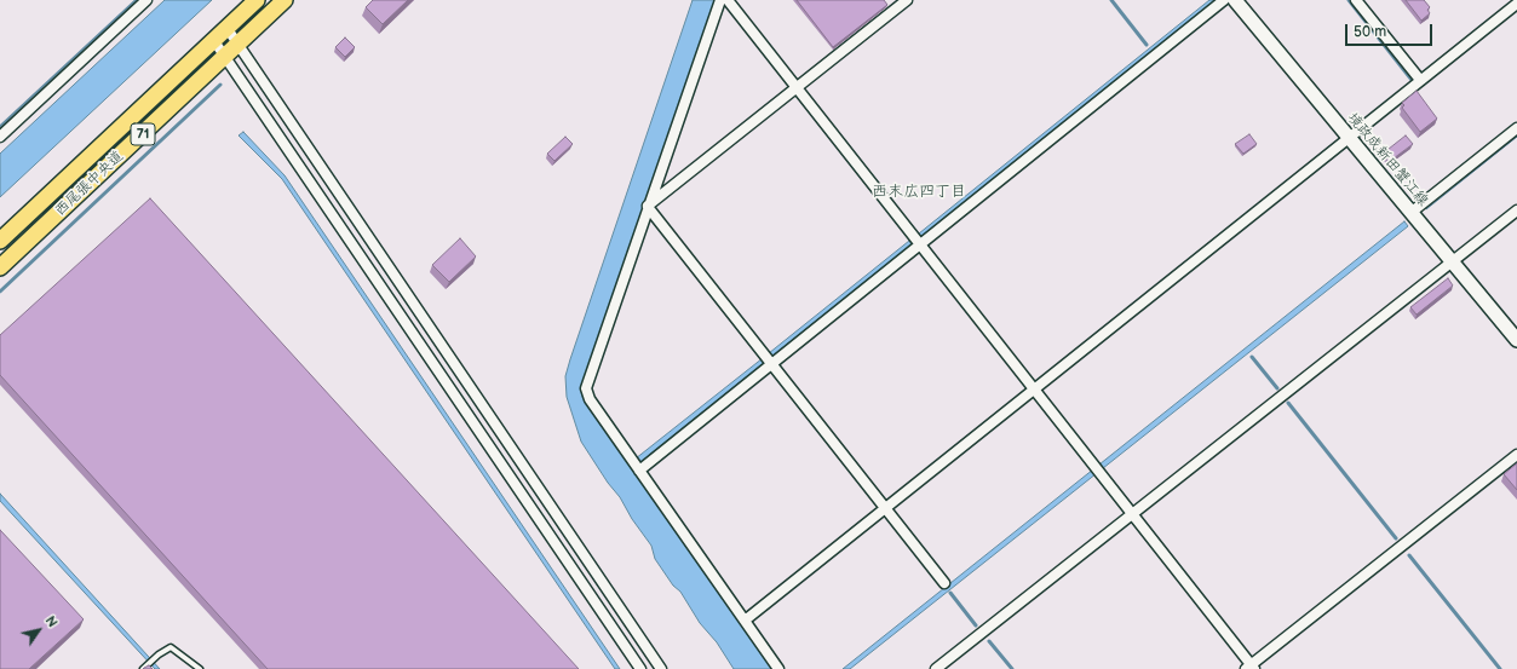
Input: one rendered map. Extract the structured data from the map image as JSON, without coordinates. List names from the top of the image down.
{
  "streets": {
    "main road": ["71", "境政成新田蟹江線", "西尾張中央道"]
  },
  "districts": ["西末広四丁目"],
  "scale_bar": "50 m",
  "north": "top right"
}
